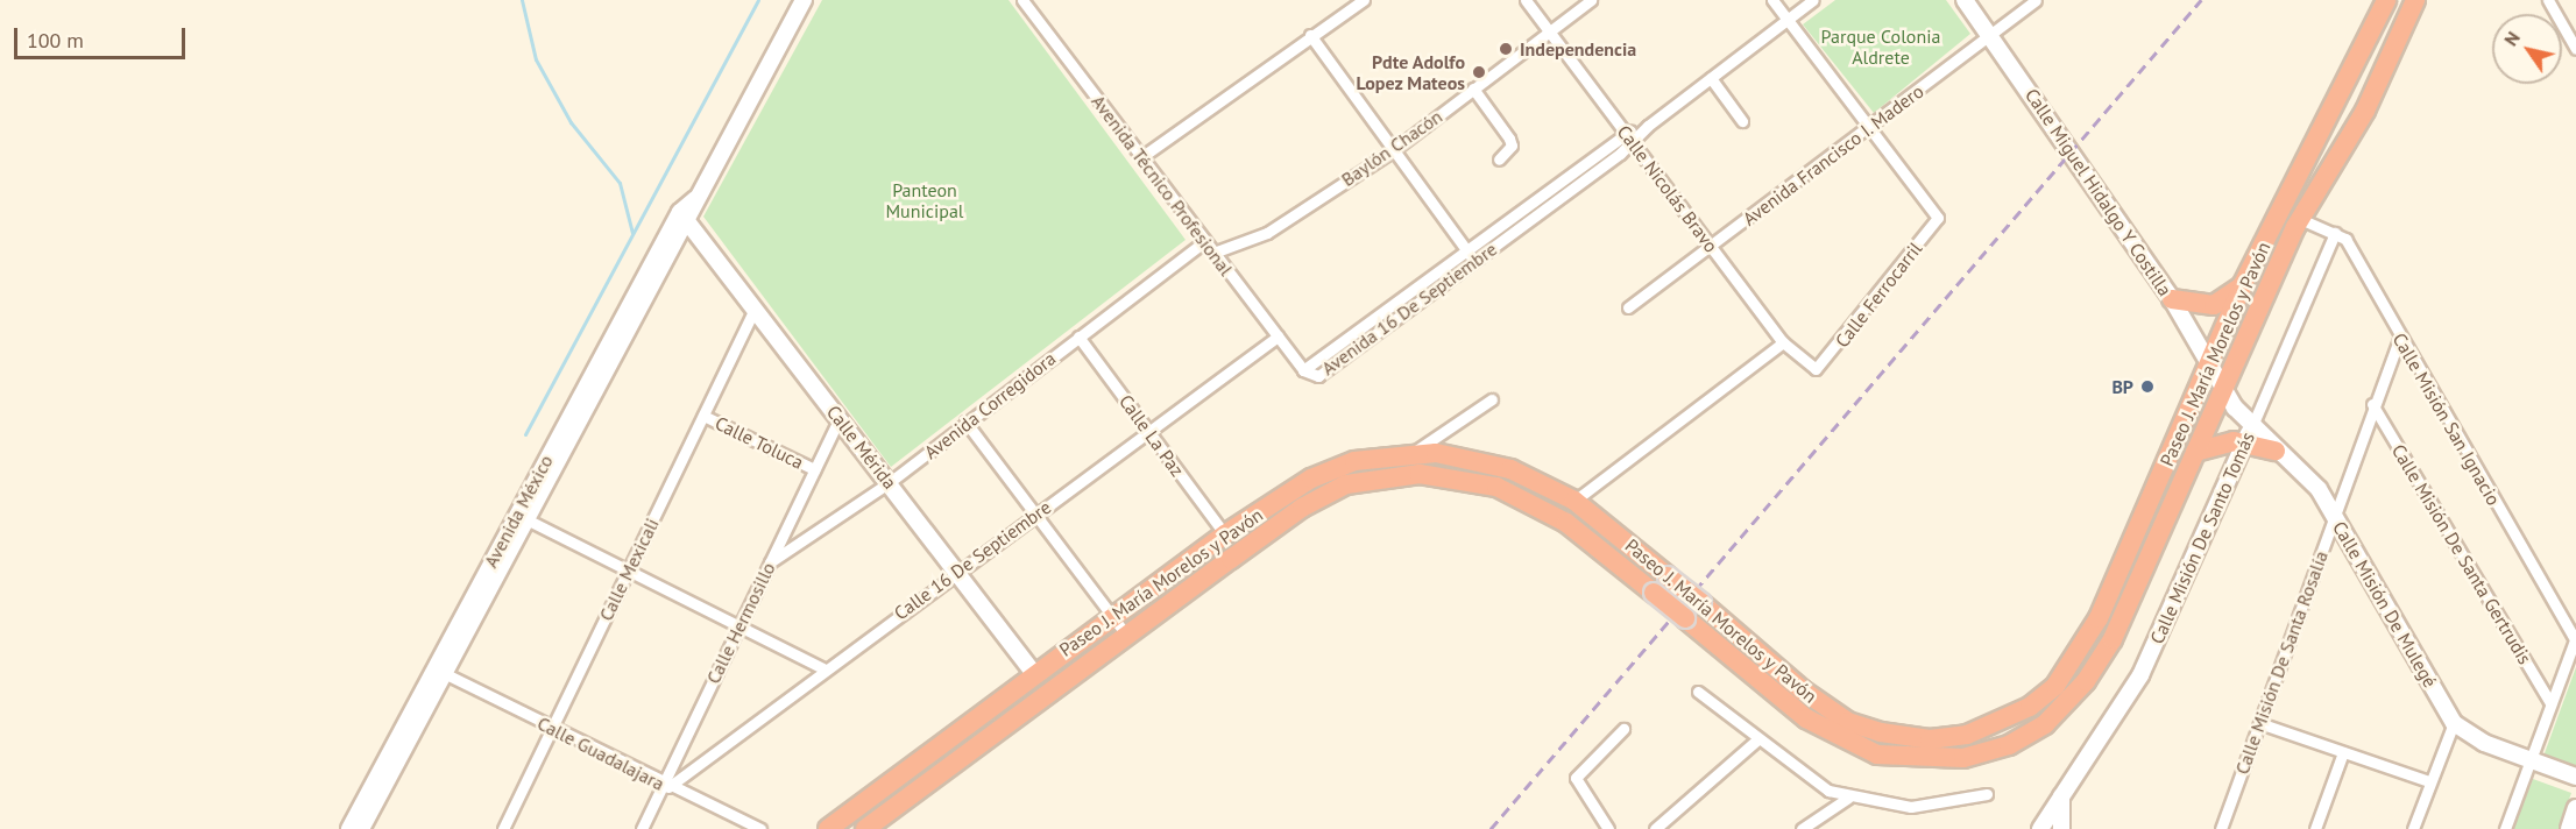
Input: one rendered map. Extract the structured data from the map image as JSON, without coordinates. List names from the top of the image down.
{
  "streets": {
    "highway": ["Paseo J. María Morelos y Pavón"],
    "main road": [
      "Calle Miguel Hidalgo Y Costilla",
      "Calle Mérida",
      "Avenida México",
      "Calle Misión De Santo Tomás",
      "Calle Misión De Mulegé"
    ],
    "street": [
      "Baylón Chacón",
      "Avenida Francisco I. Madero",
      "Avenida Técnico Profesional",
      "Calle Nicolás Bravo",
      "Calle Ferrocarril",
      "Avenida 16 De Septiembre",
      "Avenida Corregidora",
      "Calle Misión San Ignacio",
      "Calle La Paz",
      "Calle Toluca",
      "Calle Misión De Santa Gertrudis",
      "Calle 16 De Septiembre",
      "Calle Mexicali",
      "Calle Hermosillo",
      "Calle Misión De Santa Rosalía",
      "Calle Guadalajara"
    ]
  },
  "crossings": [
    ["Baylón Chacón", "Avenida Técnico Profesional"],
    ["Baylón Chacón", "Calle Nicolás Bravo"],
    ["Avenida Francisco I. Madero", "Calle Nicolás Bravo"],
    ["Avenida Francisco I. Madero", "Calle Miguel Hidalgo Y Costilla"],
    ["Avenida Francisco I. Madero", "Calle Ferrocarril"],
    ["Avenida Técnico Profesional", "Avenida 16 De Septiembre"],
    ["Avenida Técnico Profesional", "Avenida Corregidora"],
    ["Avenida Técnico Profesional", "Calle 16 De Septiembre"],
    ["Calle Nicolás Bravo", "Calle Ferrocarril"],
    ["Calle Nicolás Bravo", "Avenida 16 De Septiembre"],
    ["Calle Miguel Hidalgo Y Costilla", "Paseo J. María Morelos y Pavón"],
    ["Paseo J. María Morelos y Pavón", "Calle Misión San Ignacio"],
    ["Paseo J. María Morelos y Pavón", "Calle La Paz"],
    ["Paseo J. María Morelos y Pavón", "Calle Mérida"],
    ["Avenida Corregidora", "Calle La Paz"],
    ["Avenida Corregidora", "Calle Mérida"],
    ["Avenida Corregidora", "Calle Hermosillo"],
    ["Calle Misión San Ignacio", "Calle Misión De Santo Tomás"],
    ["Calle Misión San Ignacio", "Calle Misión De Santa Rosalía"],
    ["Calle La Paz", "Calle 16 De Septiembre"],
    ["Calle Toluca", "Calle Mexicali"],
    ["Calle Toluca", "Calle Hermosillo"],
    ["Calle Mérida", "Avenida México"],
    ["Calle Mérida", "Calle 16 De Septiembre"],
    ["Calle Mérida", "Calle Mexicali"],
    ["Calle Mérida", "Calle Hermosillo"],
    ["Avenida México", "Calle Guadalajara"],
    ["Calle Misión De Santa Gertrudis", "Calle Misión De Santa Rosalía"],
    ["Calle 16 De Septiembre", "Calle Hermosillo"],
    ["Calle 16 De Septiembre", "Calle Guadalajara"],
    ["Calle Mexicali", "Calle Guadalajara"],
    ["Calle Misión De Mulegé", "Calle Misión De Santa Rosalía"],
    ["Calle Hermosillo", "Calle Guadalajara"]
  ],
  "parks": ["Parque Colonia Aldrete", "Panteon Municipal"],
  "places": ["Independencia", "Pdte Adolfo Lopez Mateos", "BP"],
  "scale_bar": "100 m",
  "north": "top left"
}
